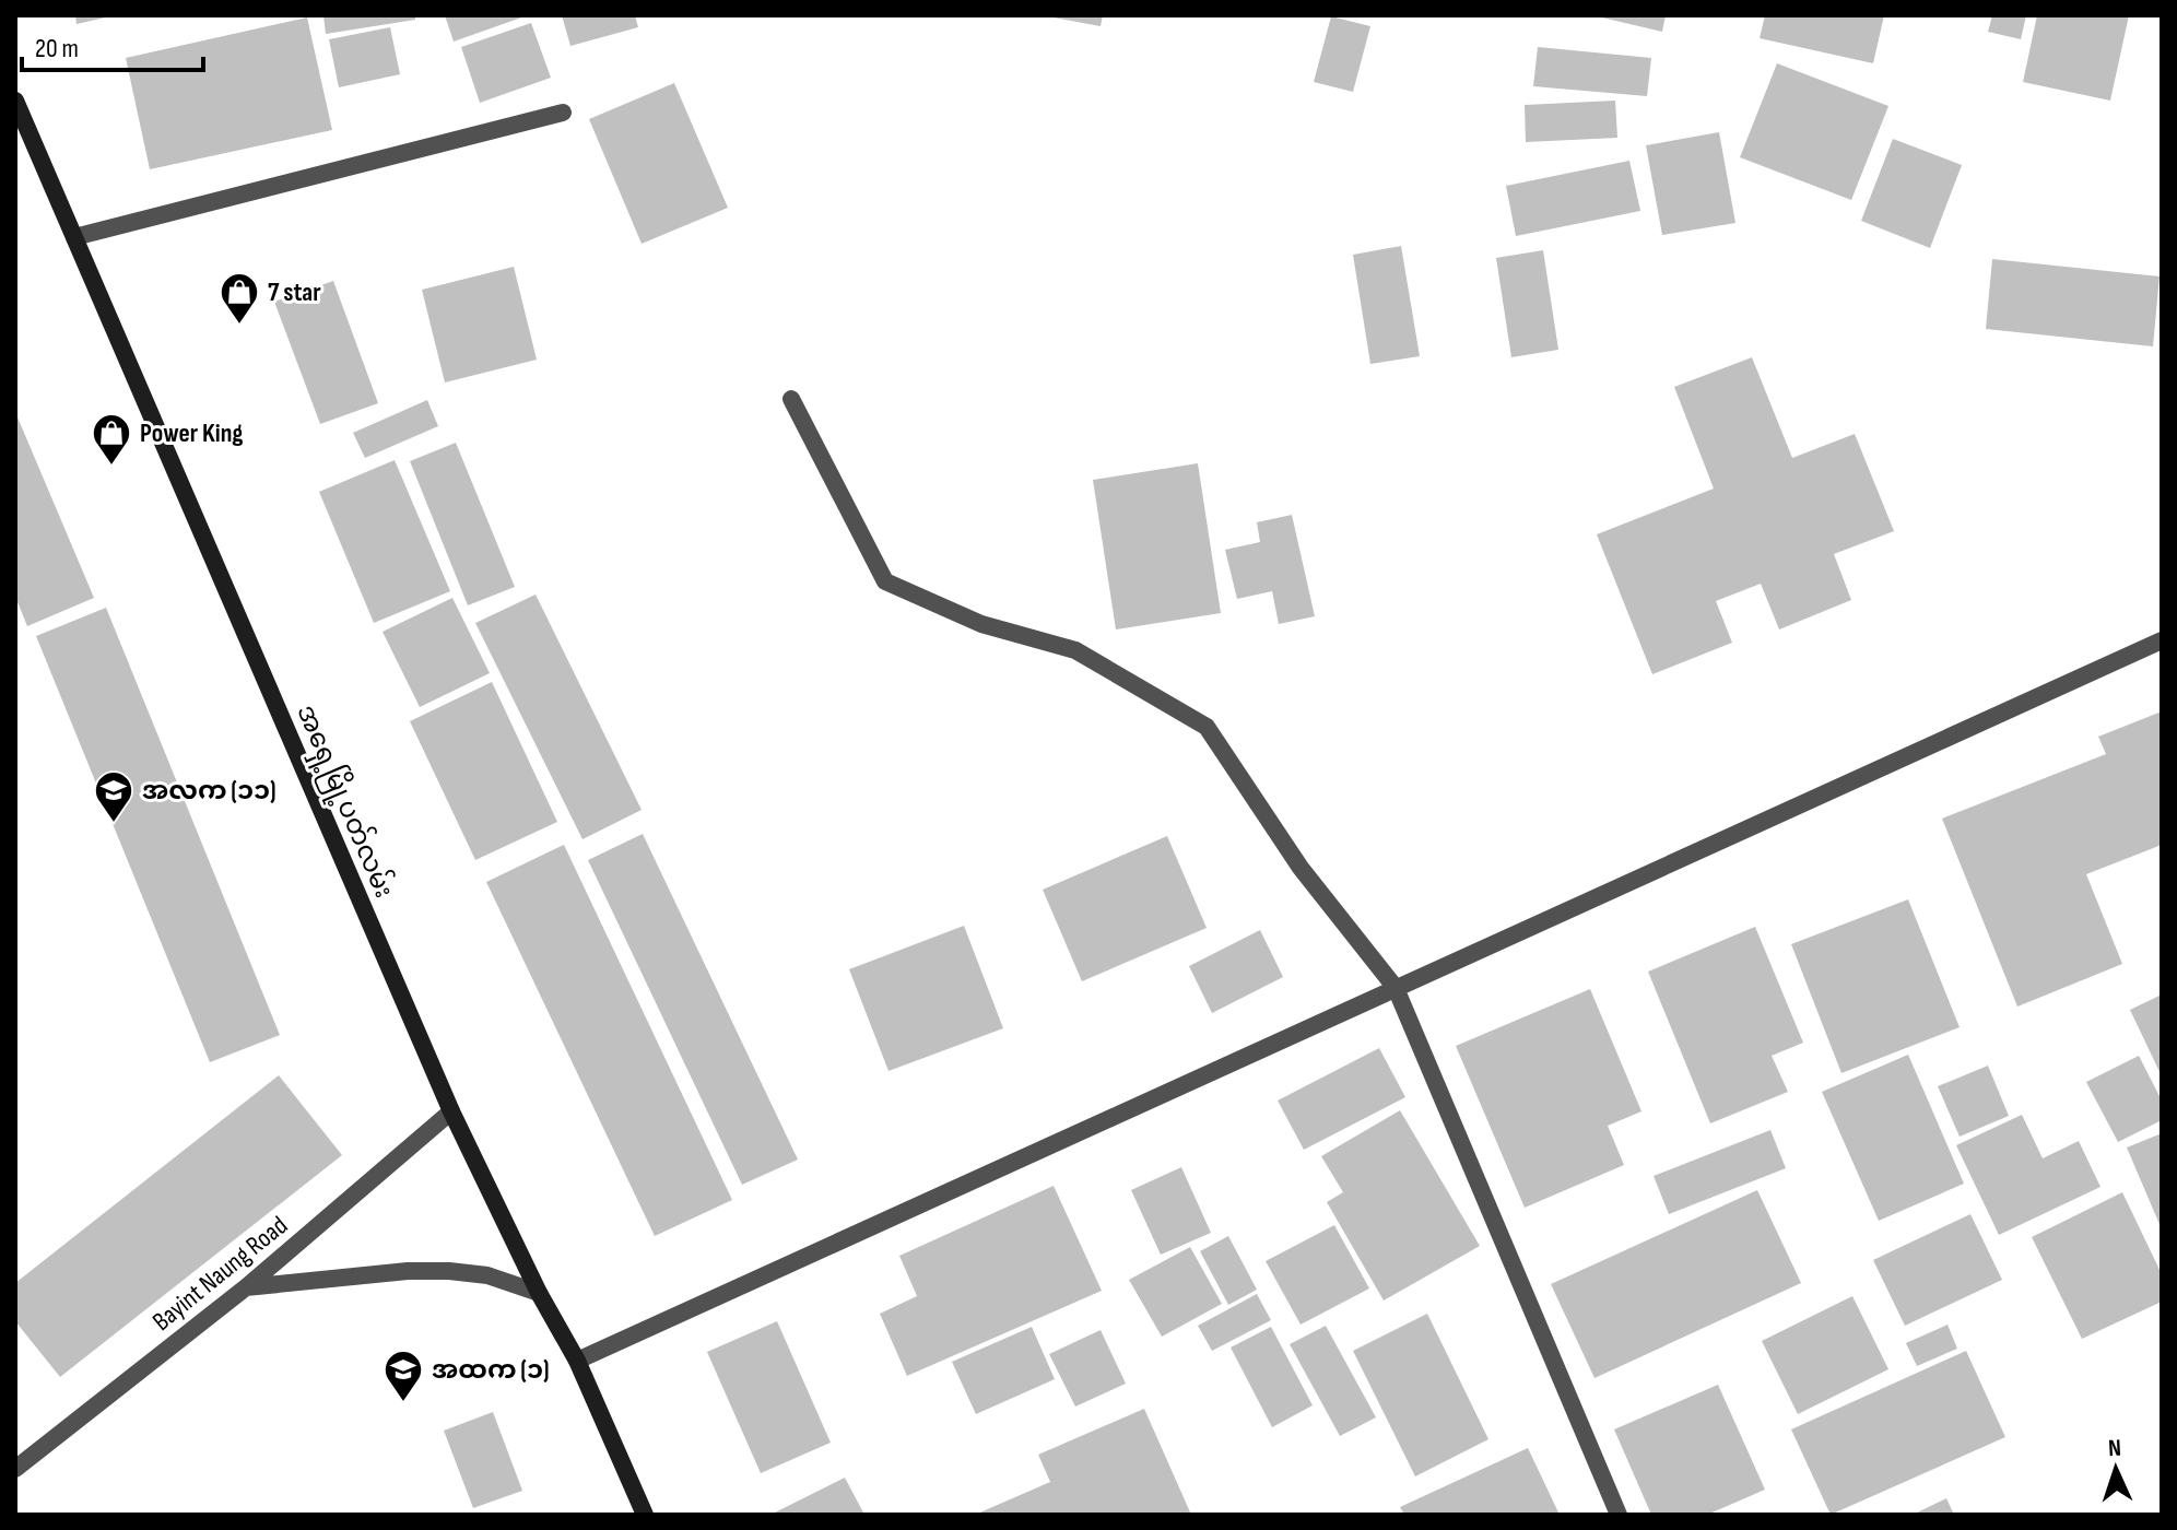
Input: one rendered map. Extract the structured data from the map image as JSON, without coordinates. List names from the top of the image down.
{
  "streets": {
    "street": ["အရှေ့မြို့ပတ်လမ်း", "Bayint Naung Road"]
  },
  "crossings": [
    ["အရှေ့မြို့ပတ်လမ်း", "Bayint Naung Road"]
  ],
  "places": {
    "shop": ["7 star", "Power King"],
    "school or university": ["အလက (၁၁)", "အထက (၁)"]
  },
  "scale_bar": "20 m",
  "north": "top"
}
